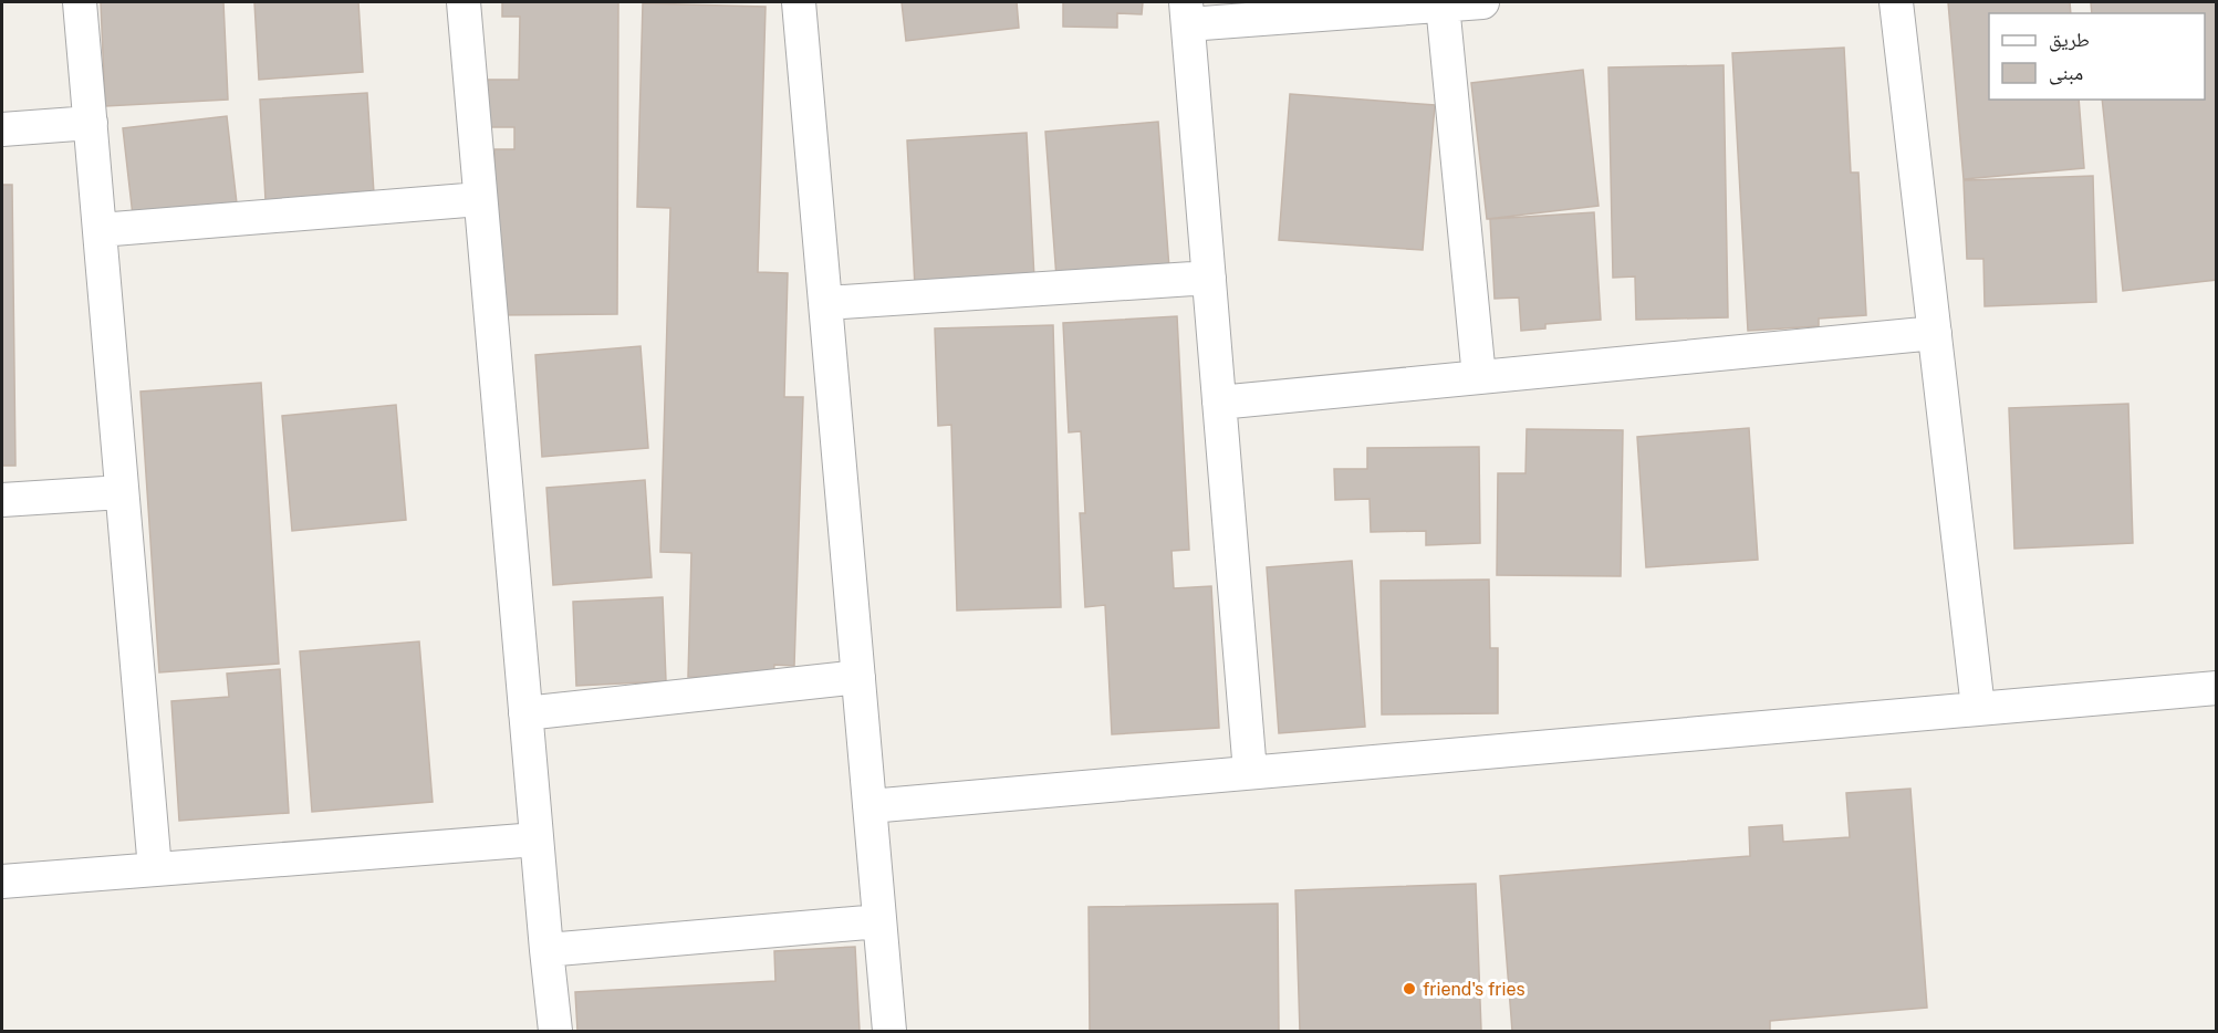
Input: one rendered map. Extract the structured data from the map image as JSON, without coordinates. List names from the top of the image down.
{
  "places": ["friend's fries"],
  "legend": ["طريق", "مبنى"]
}
